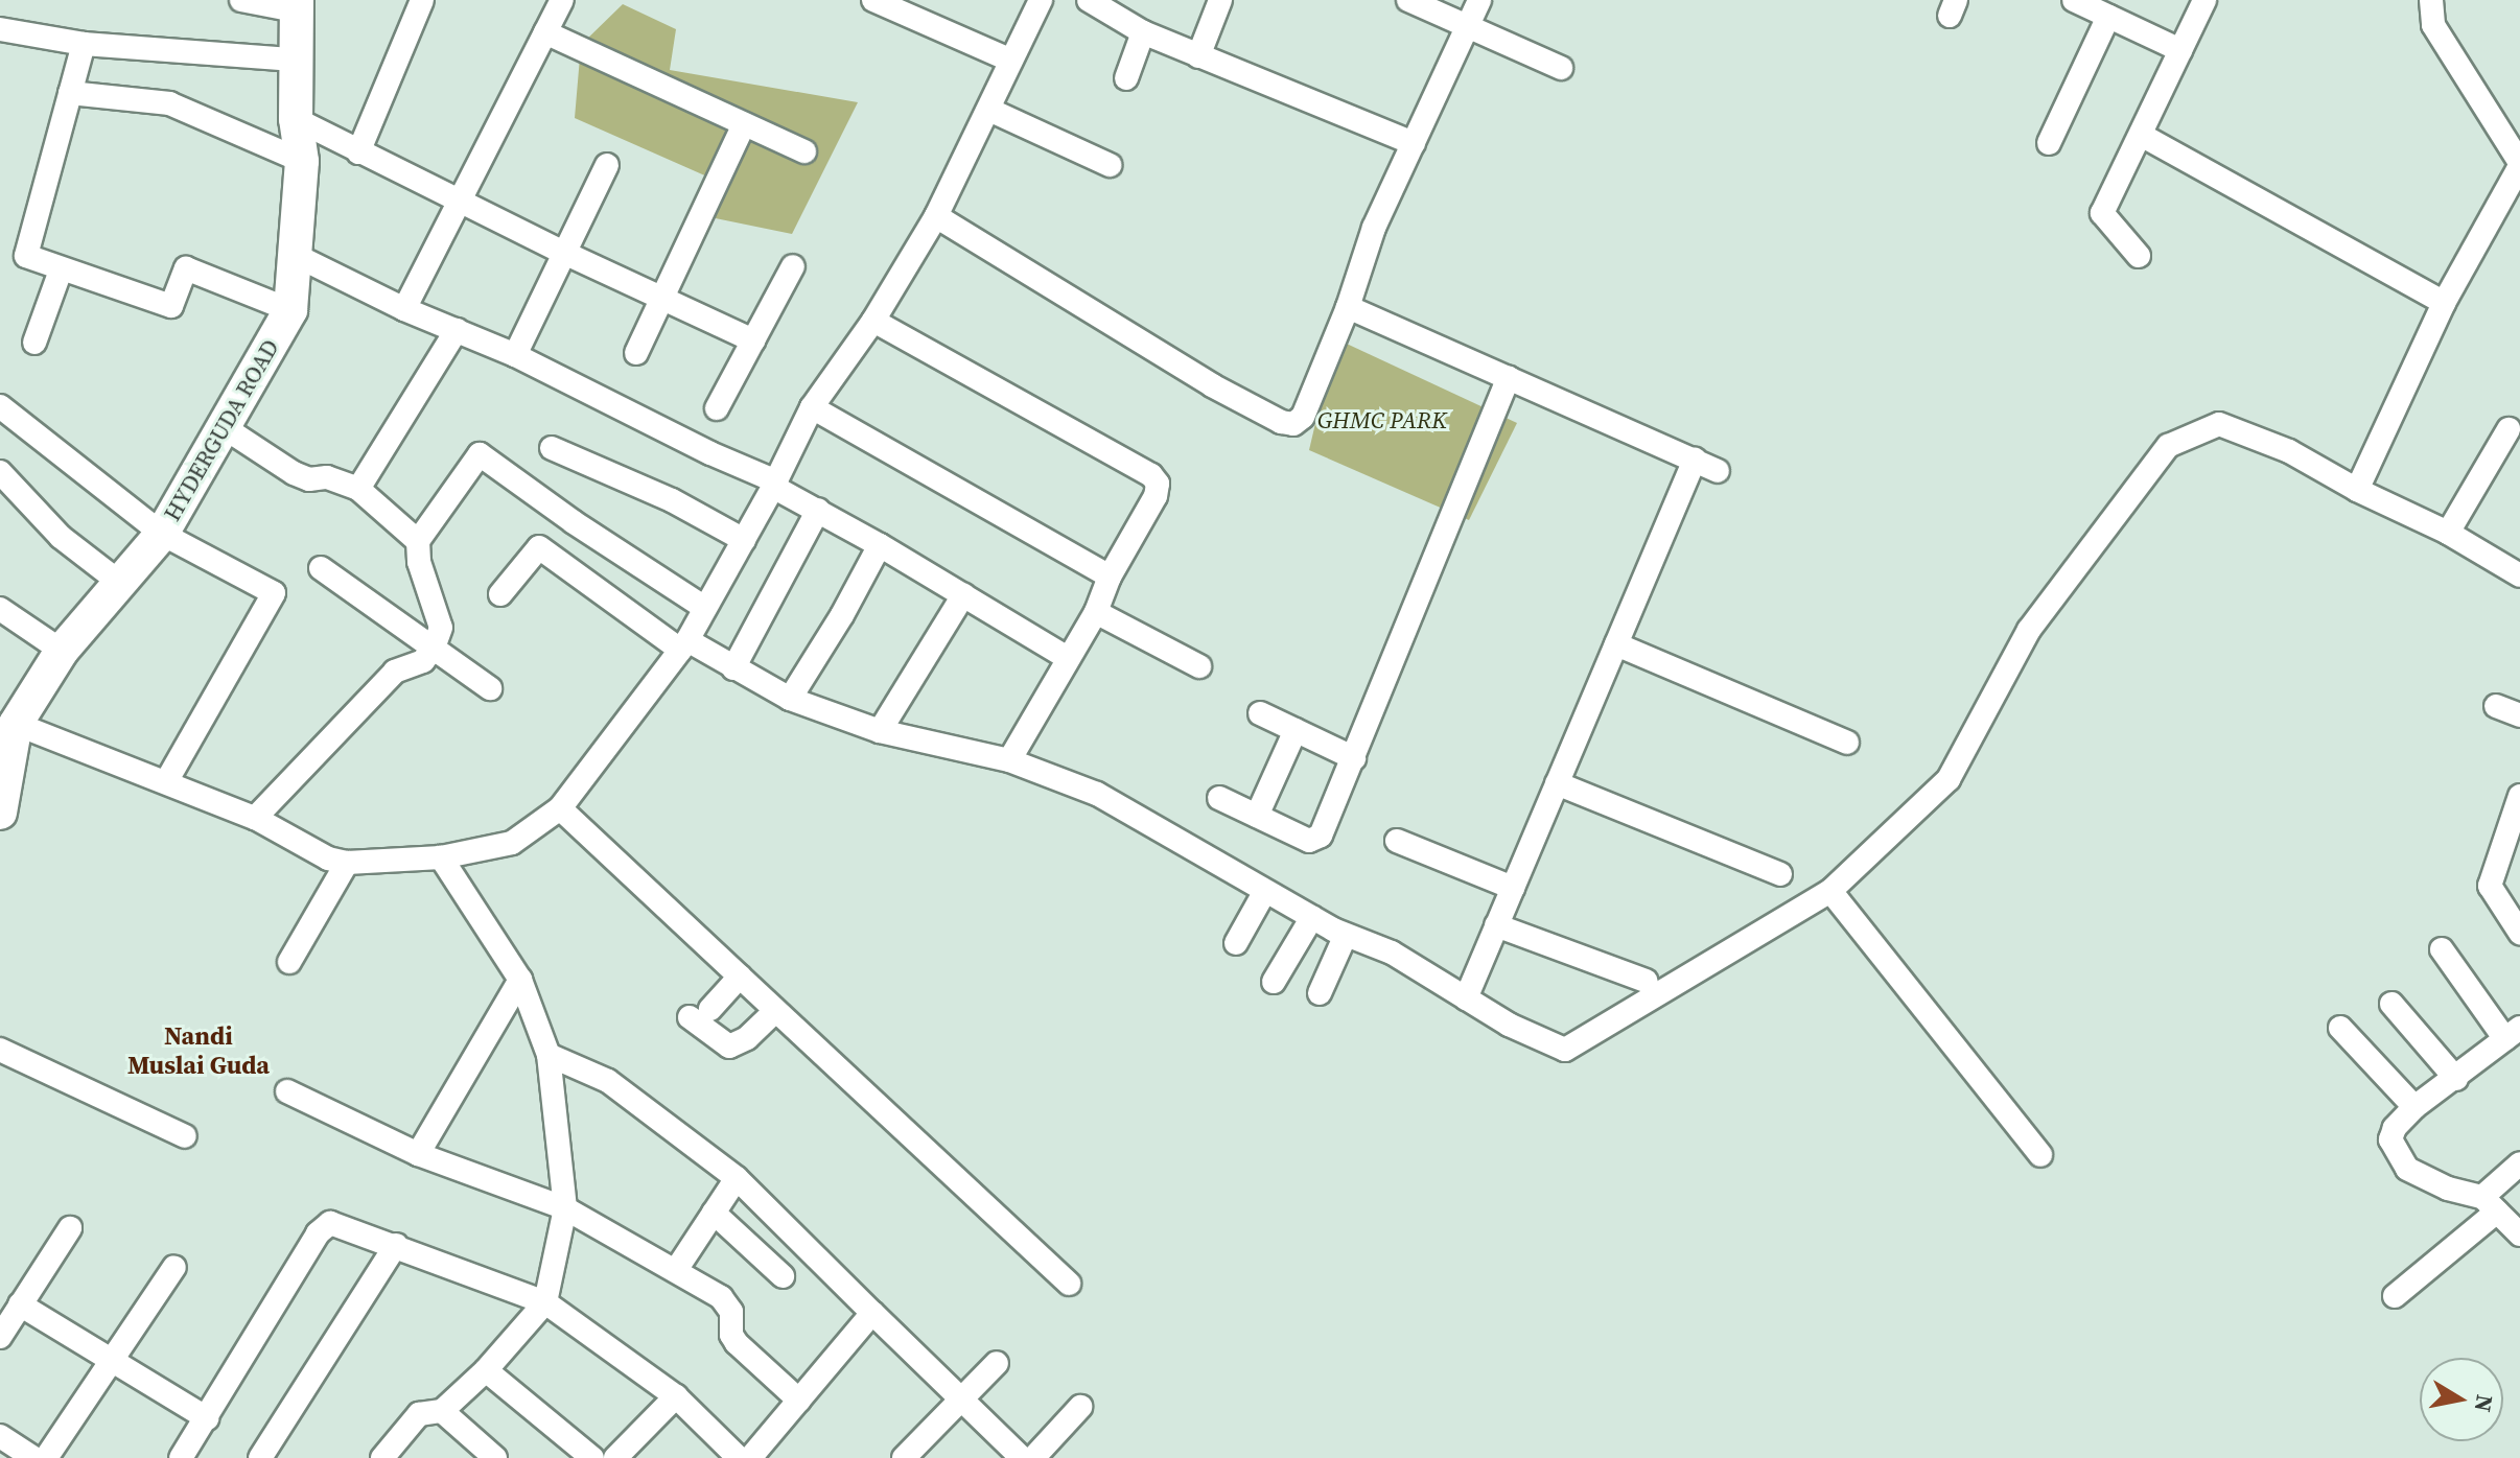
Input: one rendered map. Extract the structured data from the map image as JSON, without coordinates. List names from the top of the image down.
{
  "streets": {
    "street": ["HYDERGUDA ROAD"]
  },
  "districts": ["Nandi Muslai Guda"],
  "parks": ["GHMC PARK"],
  "north": "right"
}
